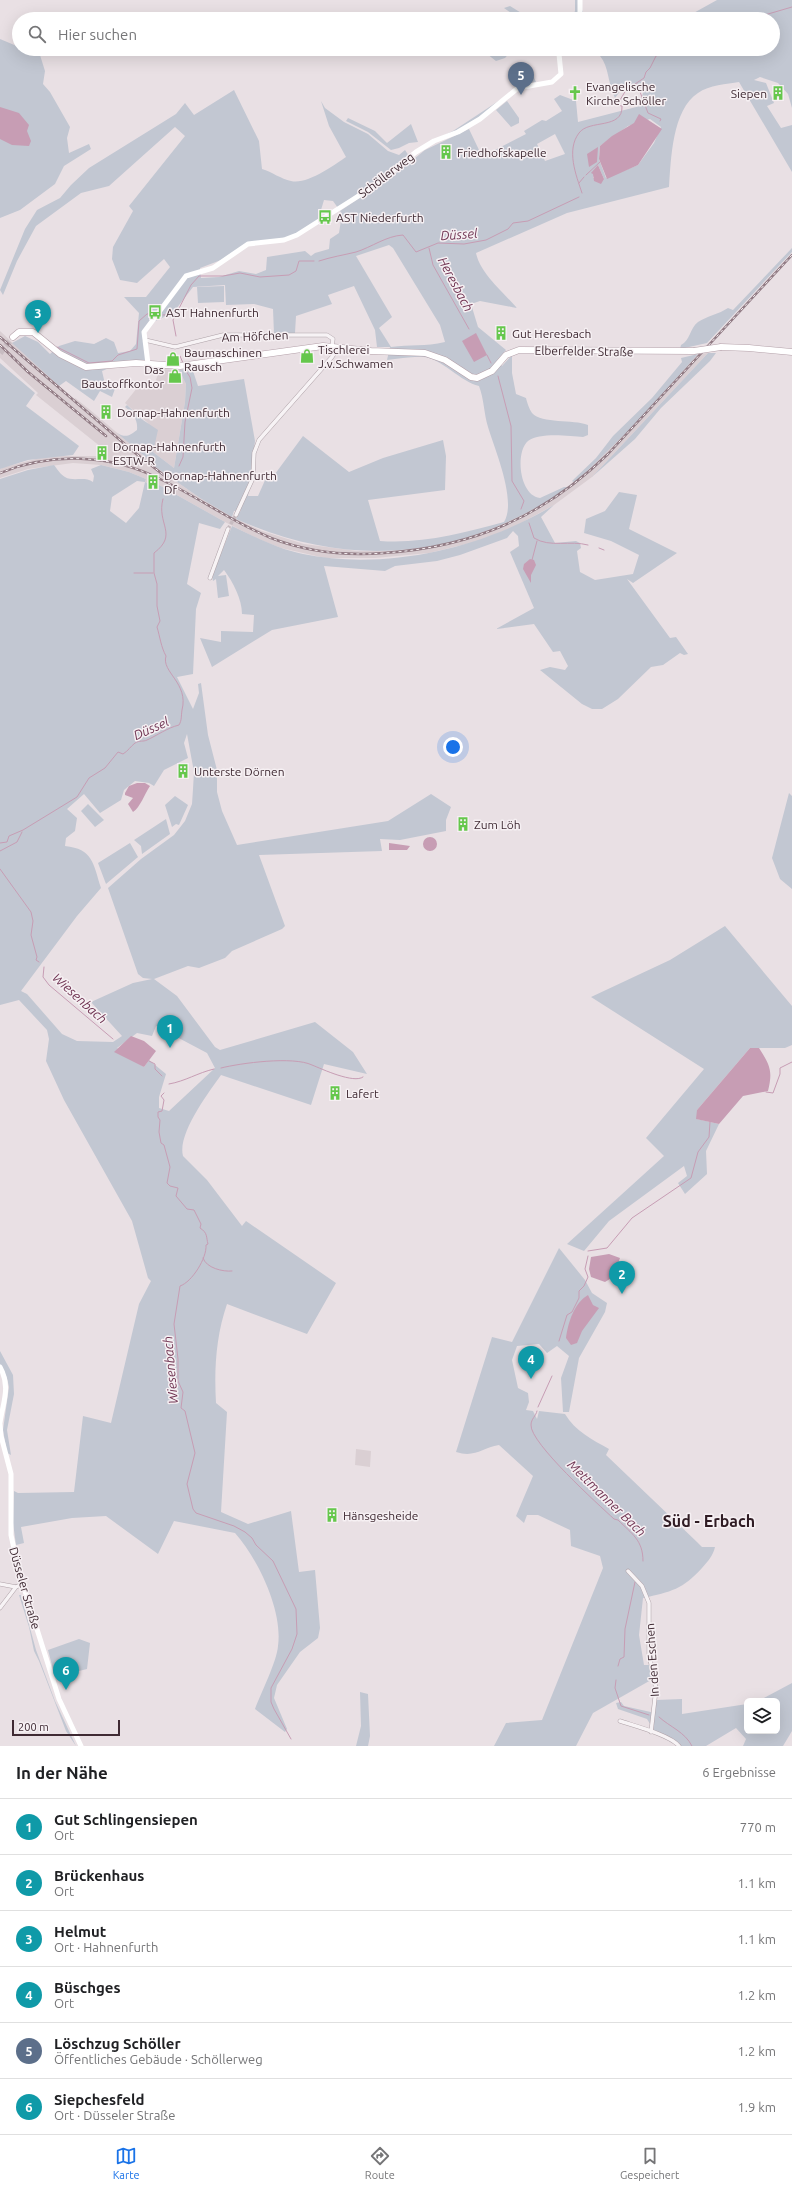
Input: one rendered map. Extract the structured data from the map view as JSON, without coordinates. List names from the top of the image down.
{
  "streets": {
    "main road": ["Elberfelder Straße"],
    "street": [
      "Schöllerweg",
      "Am Höfchen",
      "Düsseler Straße",
      "In den Eschen"
    ]
  },
  "crossings": [
    ["Schöllerweg", "Am Höfchen"],
    ["Am Höfchen", "Elberfelder Straße"]
  ],
  "districts": ["Süd - Erbach"],
  "water": [
    "Düssel",
    "Heresbach",
    "Wiesenbach",
    "Mettmanner Bach"
  ],
  "places": {
    "church": ["Evangelische Kirche Schöller"],
    "building": [
      "Siepen",
      "Friedhofskapelle",
      "Gut Heresbach",
      "Dornap-Hahnenfurth",
      "Dornap-Hahnenfurth ESTW-R",
      "Dornap-Hahnenfurth Df",
      "Unterste Dörnen",
      "Zum Löh",
      "Lafert",
      "Hänsgesheide"
    ],
    "bus stop": ["AST Niederfurth", "AST Hahnenfurth"],
    "shop": ["Tischlerei J.v.Schwamen", "Baumaschinen Rausch", "Das Baustoffkontor"]
  },
  "scale_bar": "200 m",
  "page": {
    "search": "Hier suchen",
    "pins": [
      "5",
      "3",
      "1",
      "2",
      "4",
      "6"
    ],
    "scale": "200 m",
    "heading": ["In der Nähe", "6 Ergebnisse"],
    "list": [
      {
        "mark": "1",
        "name": "Gut Schlingensiepen",
        "note": "Ort",
        "value": "770 m"
      },
      {
        "mark": "2",
        "name": "Brückenhaus",
        "note": "Ort",
        "value": "1.1 km"
      },
      {
        "mark": "3",
        "name": "Helmut",
        "note": "Ort · Hahnenfurth",
        "value": "1.1 km"
      },
      {
        "mark": "4",
        "name": "Büschges",
        "note": "Ort",
        "value": "1.2 km"
      },
      {
        "mark": "5",
        "name": "Löschzug Schöller",
        "note": "Öffentliches Gebäude · Schöllerweg",
        "value": "1.2 km"
      },
      {
        "mark": "6",
        "name": "Siepchesfeld",
        "note": "Ort · Düsseler Straße",
        "value": "1.9 km"
      }
    ],
    "nav": ["Karte", "Route", "Gespeichert"]
  }
}
